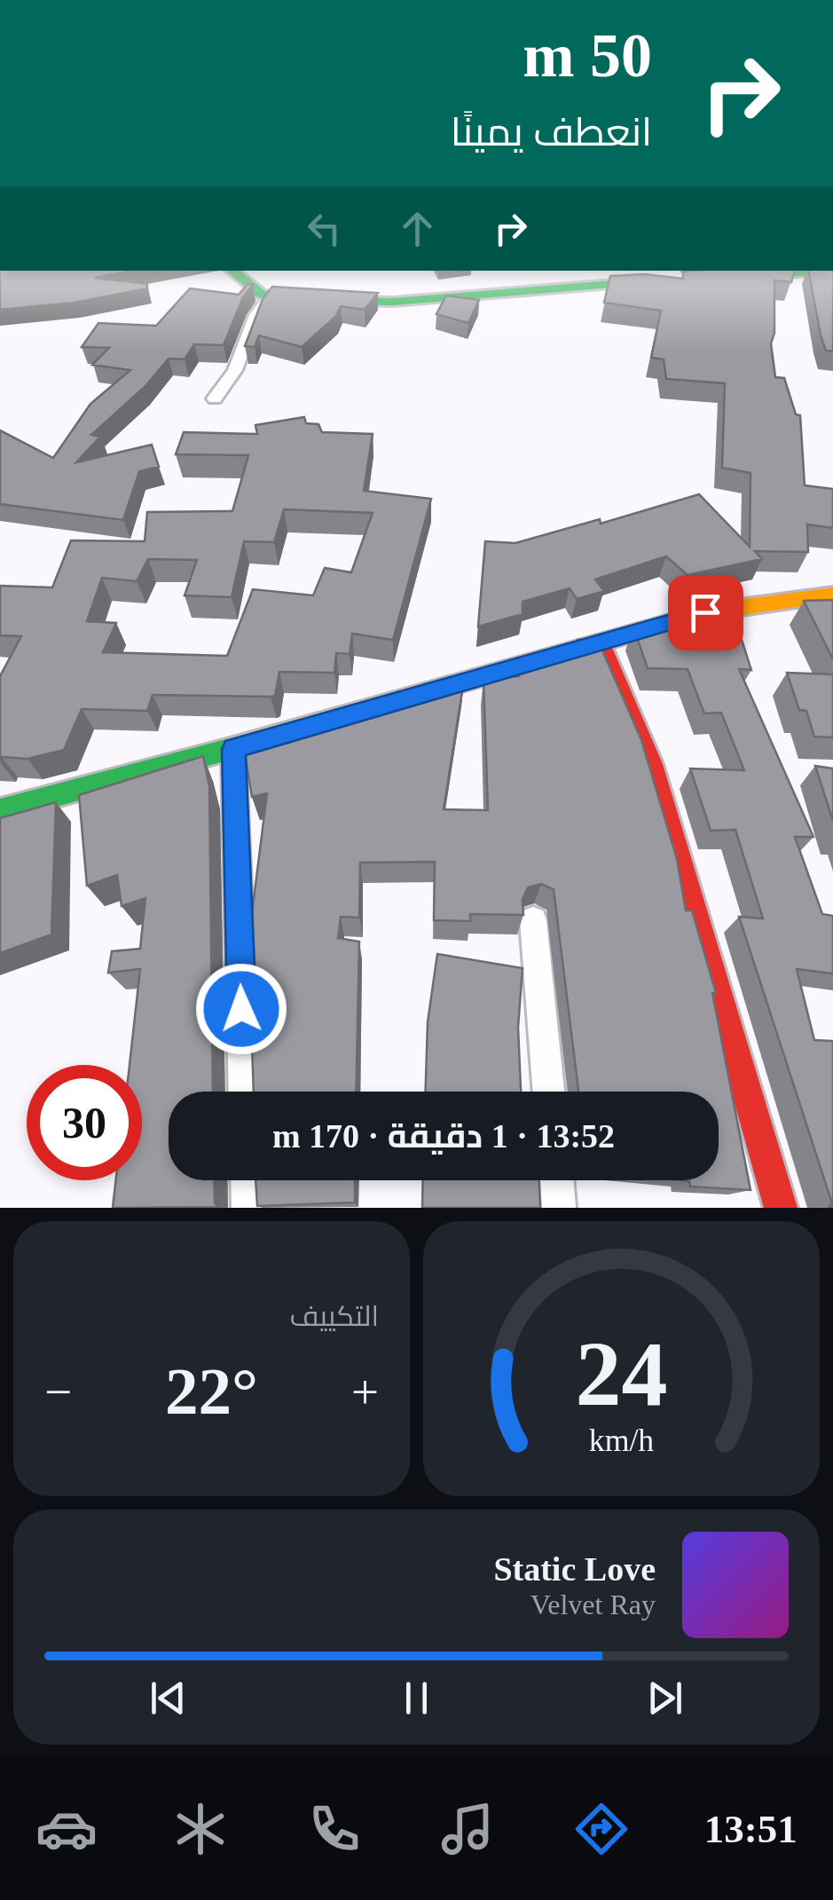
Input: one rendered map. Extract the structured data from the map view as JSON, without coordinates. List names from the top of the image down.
{
  "page": {
    "turn": ["50 m", "انعطف يمينًا"],
    "limit": "30",
    "trip": "13:52 · 1 دقيقة · 170 m",
    "tile": "التكييف",
    "heat": ["−", "22°", "+"],
    "song": ["Static Love", "Velvet Ray"],
    "tabs": "13:51",
    "gauge": ["24", "km/h"]
  }
}
